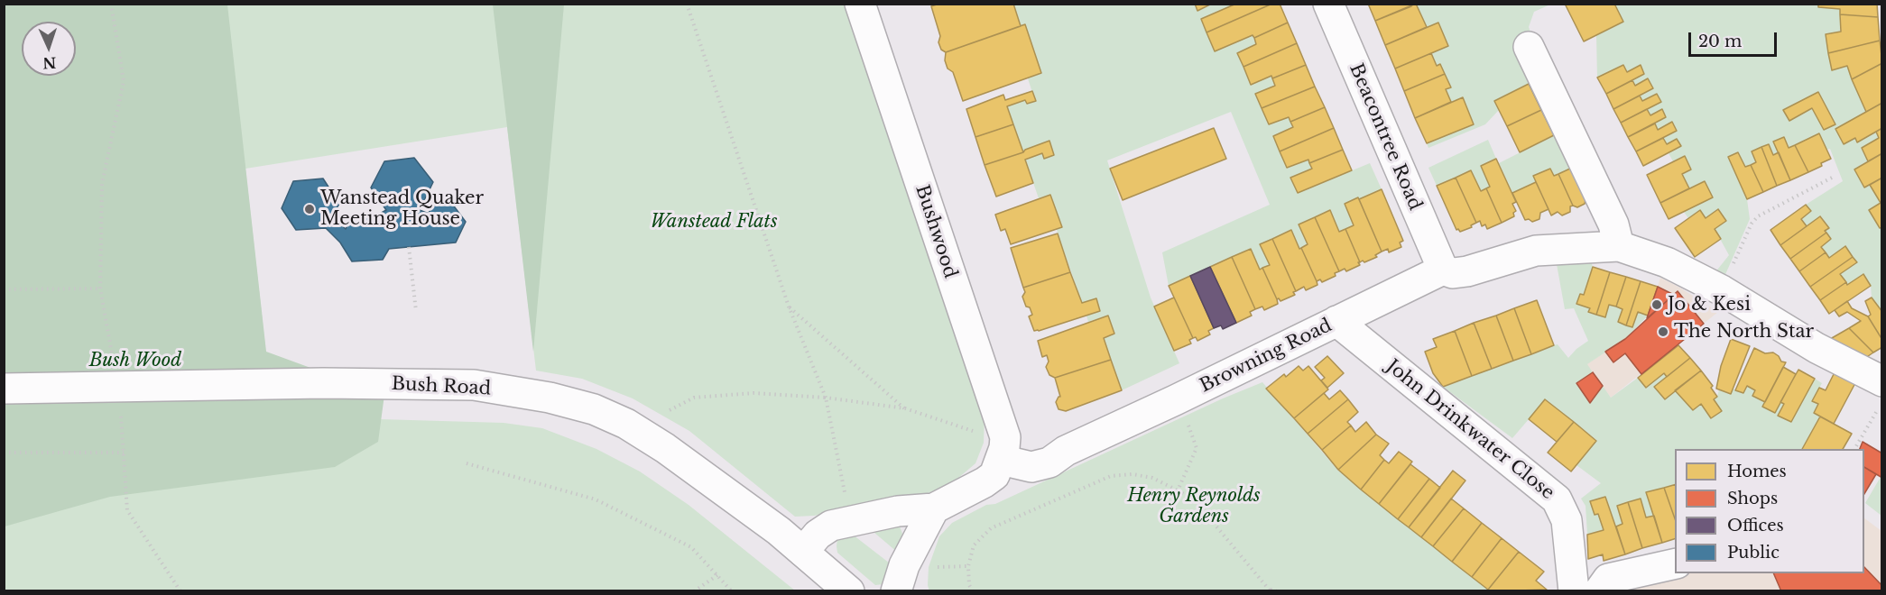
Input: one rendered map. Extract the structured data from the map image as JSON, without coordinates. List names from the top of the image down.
{
  "streets": {
    "street": [
      "Beacontree Road",
      "Bushwood",
      "Browning Road",
      "Bush Road",
      "John Drinkwater Close"
    ]
  },
  "crossings": [
    ["Beacontree Road", "Browning Road"],
    ["Bushwood", "Browning Road"],
    ["Browning Road", "John Drinkwater Close"]
  ],
  "parks": ["Wanstead Flats", "Bush Wood", "Henry Reynolds Gardens"],
  "places": ["Wanstead Quaker Meeting House", "Jo & Kesi", "The North Star"],
  "legend": [
    "Homes",
    "Shops",
    "Offices",
    "Public"
  ],
  "scale_bar": "20 m",
  "north": "bottom"
}
